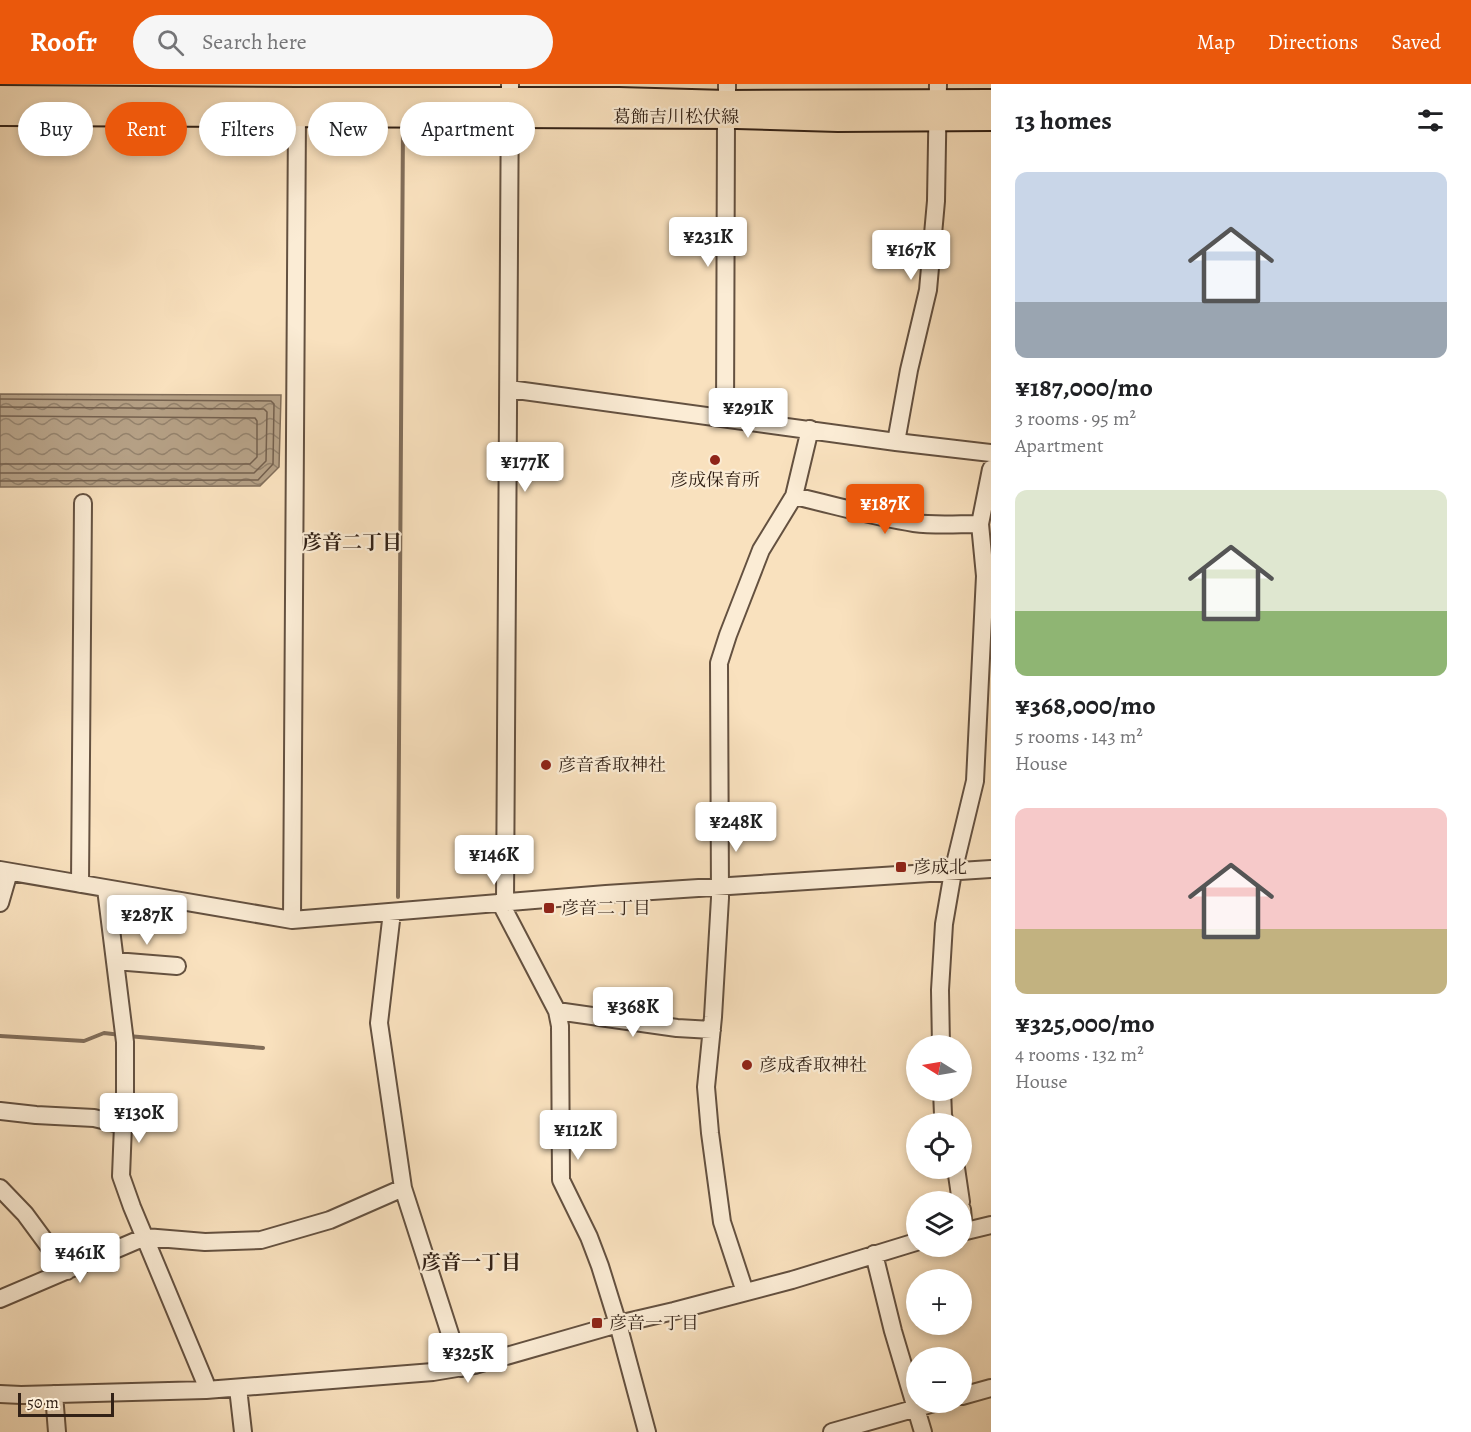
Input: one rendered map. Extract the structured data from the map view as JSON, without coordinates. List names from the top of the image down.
{
  "streets": {
    "main road": ["葛飾吉川松伏線"]
  },
  "districts": ["彦音二丁目", "彦音一丁目"],
  "places": {
    "other": ["彦成保育所", "彦音香取神社", "彦成香取神社"],
    "transit": ["彦成北", "彦音二丁目", "彦音一丁目"]
  },
  "scale_bar": "50 m",
  "north": "left",
  "page": {
    "header": "Roofr",
    "search": "Search here",
    "nav": ["Map", "Directions", "Saved"],
    "heading": "13 homes",
    "chip": [
      "Buy",
      "Rent",
      "Filters",
      "New",
      "Apartment"
    ],
    "list": [
      {
        "name": "¥187,000/mo",
        "note": "3 rooms · 95 m² · Apartment"
      },
      {
        "name": "¥368,000/mo",
        "note": "5 rooms · 143 m² · House"
      },
      {
        "name": "¥325,000/mo",
        "note": "4 rooms · 132 m² · House"
      }
    ],
    "price": [
      "¥231K",
      "¥167K",
      "¥291K",
      "¥177K",
      "¥187K",
      "¥248K",
      "¥146K",
      "¥287K",
      "¥368K",
      "¥130K",
      "¥112K",
      "¥461K",
      "¥325K"
    ],
    "map_buttons": ["+", "−"],
    "scale": "50 m"
  }
}
